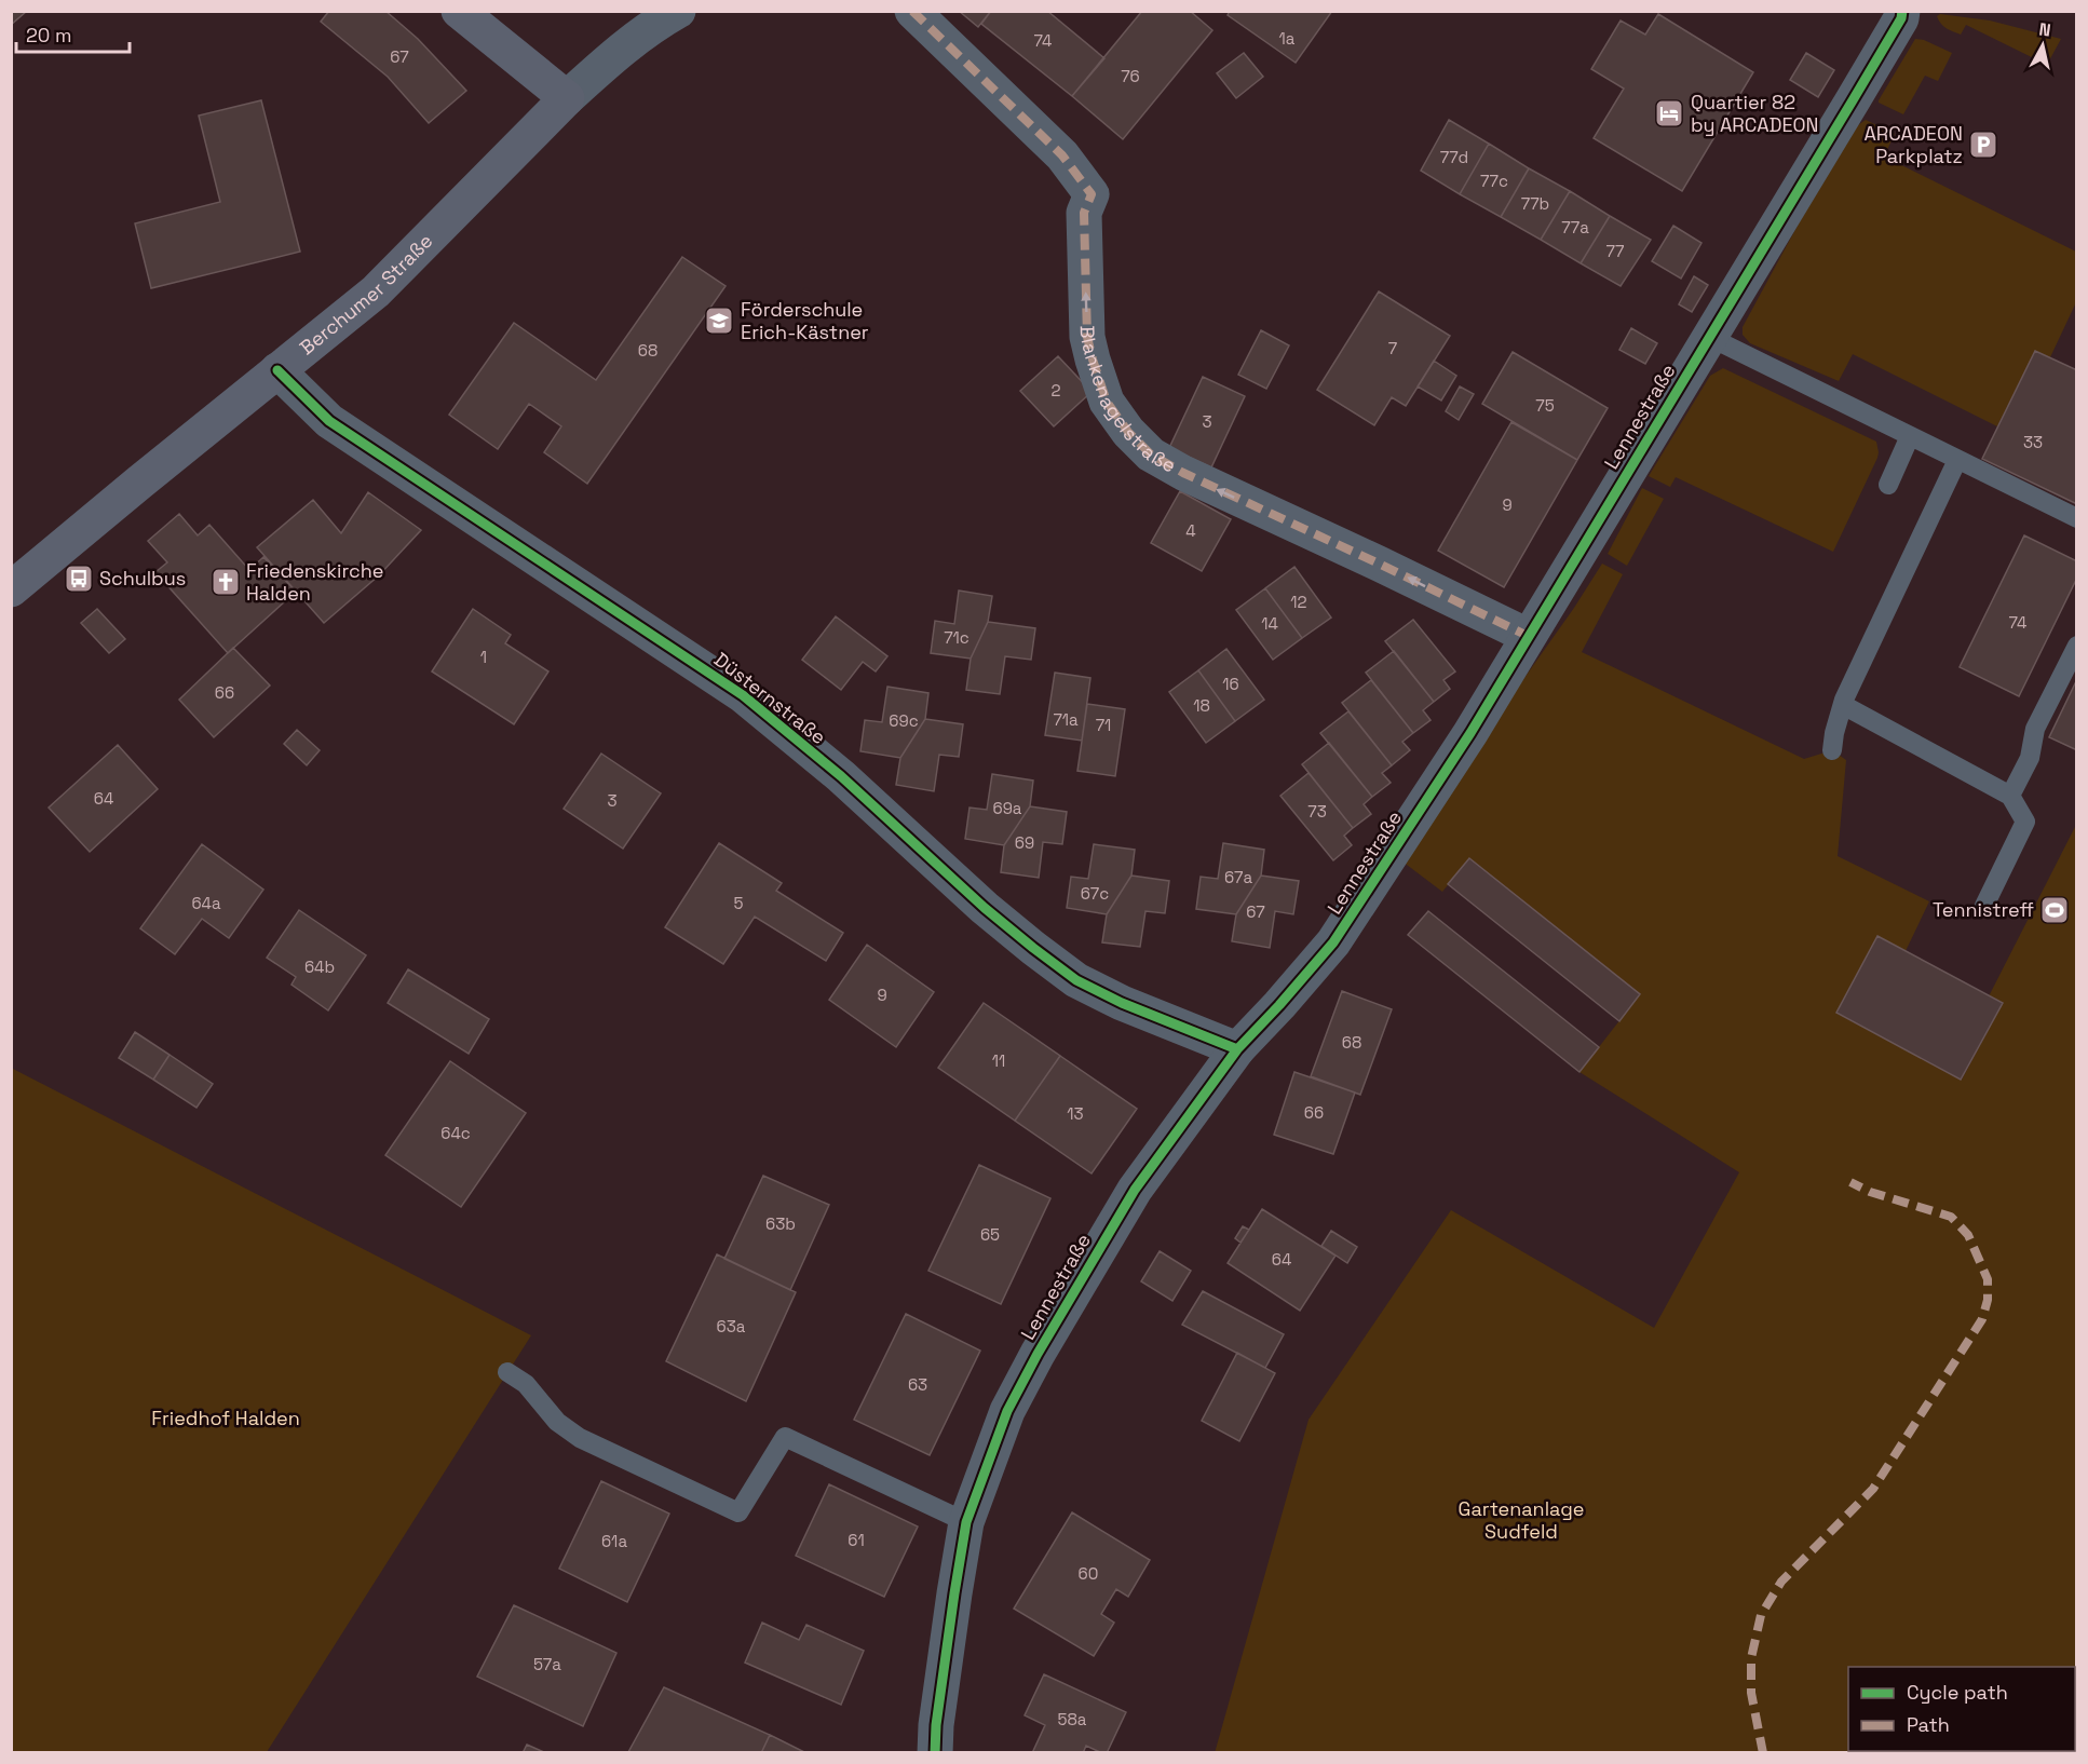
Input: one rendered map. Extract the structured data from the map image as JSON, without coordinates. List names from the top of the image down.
{
  "streets": {
    "main road": ["Berchumer Straße"],
    "street": ["Blankenagelstraße", "Lennestraße", "Düsternstraße"]
  },
  "crossings": [
    ["Berchumer Straße", "Düsternstraße"],
    ["Blankenagelstraße", "Lennestraße"],
    ["Lennestraße", "Düsternstraße"]
  ],
  "one_way": ["Blankenagelstraße"],
  "parks": ["Friedhof Halden", "Gartenanlage Sudfeld"],
  "places": {
    "hotel": ["Quartier 82 by ARCADEON"],
    "parking": ["ARCADEON Parkplatz"],
    "school or university": ["Förderschule Erich-Kästner"],
    "bus stop": ["Schulbus"],
    "church": ["Friedenskirche Halden"],
    "sports": ["Tennistreff"]
  },
  "house_numbers": [
    "1a",
    "74",
    "67",
    "76",
    "77d",
    "77c",
    "77b",
    "77a",
    "77",
    "7",
    "68",
    "2",
    "75",
    "3",
    "33",
    "9",
    "4",
    "12",
    "74",
    "14",
    "71c",
    "1",
    "16",
    "66",
    "18",
    "71a",
    "69c",
    "71",
    "64",
    "3",
    "69a",
    "73",
    "69",
    "67a",
    "67c",
    "64a",
    "5",
    "67",
    "64b",
    "9",
    "68",
    "11",
    "66",
    "13",
    "64c",
    "63b",
    "65",
    "64",
    "63a",
    "63",
    "61",
    "61a",
    "60",
    "57a",
    "58a"
  ],
  "legend": ["Cycle path", "Path"],
  "scale_bar": "20 m",
  "north": "top"
}
